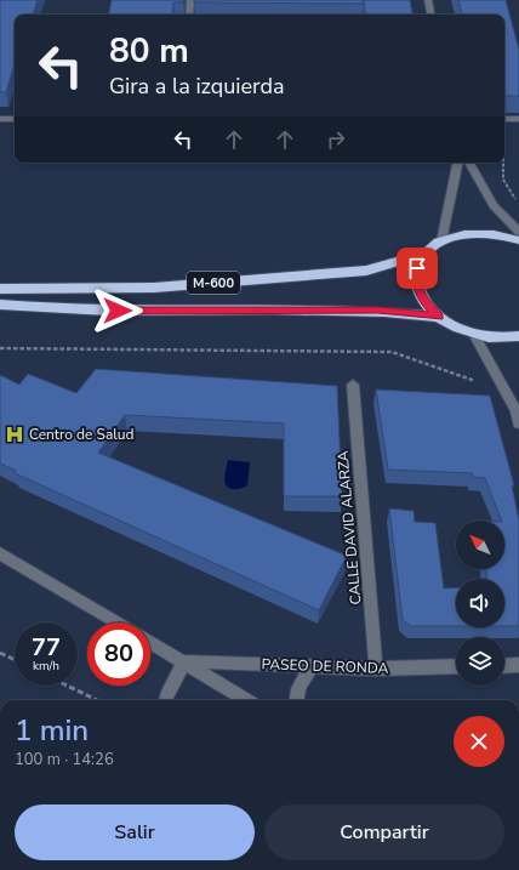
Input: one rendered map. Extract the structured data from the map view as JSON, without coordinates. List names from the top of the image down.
{
  "streets": {
    "highway": ["M-600"],
    "street": ["CALLE DAVID ALARZA", "PASEO DE RONDA"]
  },
  "crossings": [
    ["CALLE DAVID ALARZA", "PASEO DE RONDA"]
  ],
  "places": {
    "hospital": ["Centro de Salud"]
  },
  "north": "top left",
  "page": {
    "turn": ["80 m", "Gira a la izquierda"],
    "speed": "77 km/h",
    "limit": "80",
    "heading": ["1 min", "100 m · 14:26"],
    "buttons": ["Salir", "Compartir"]
  }
}
